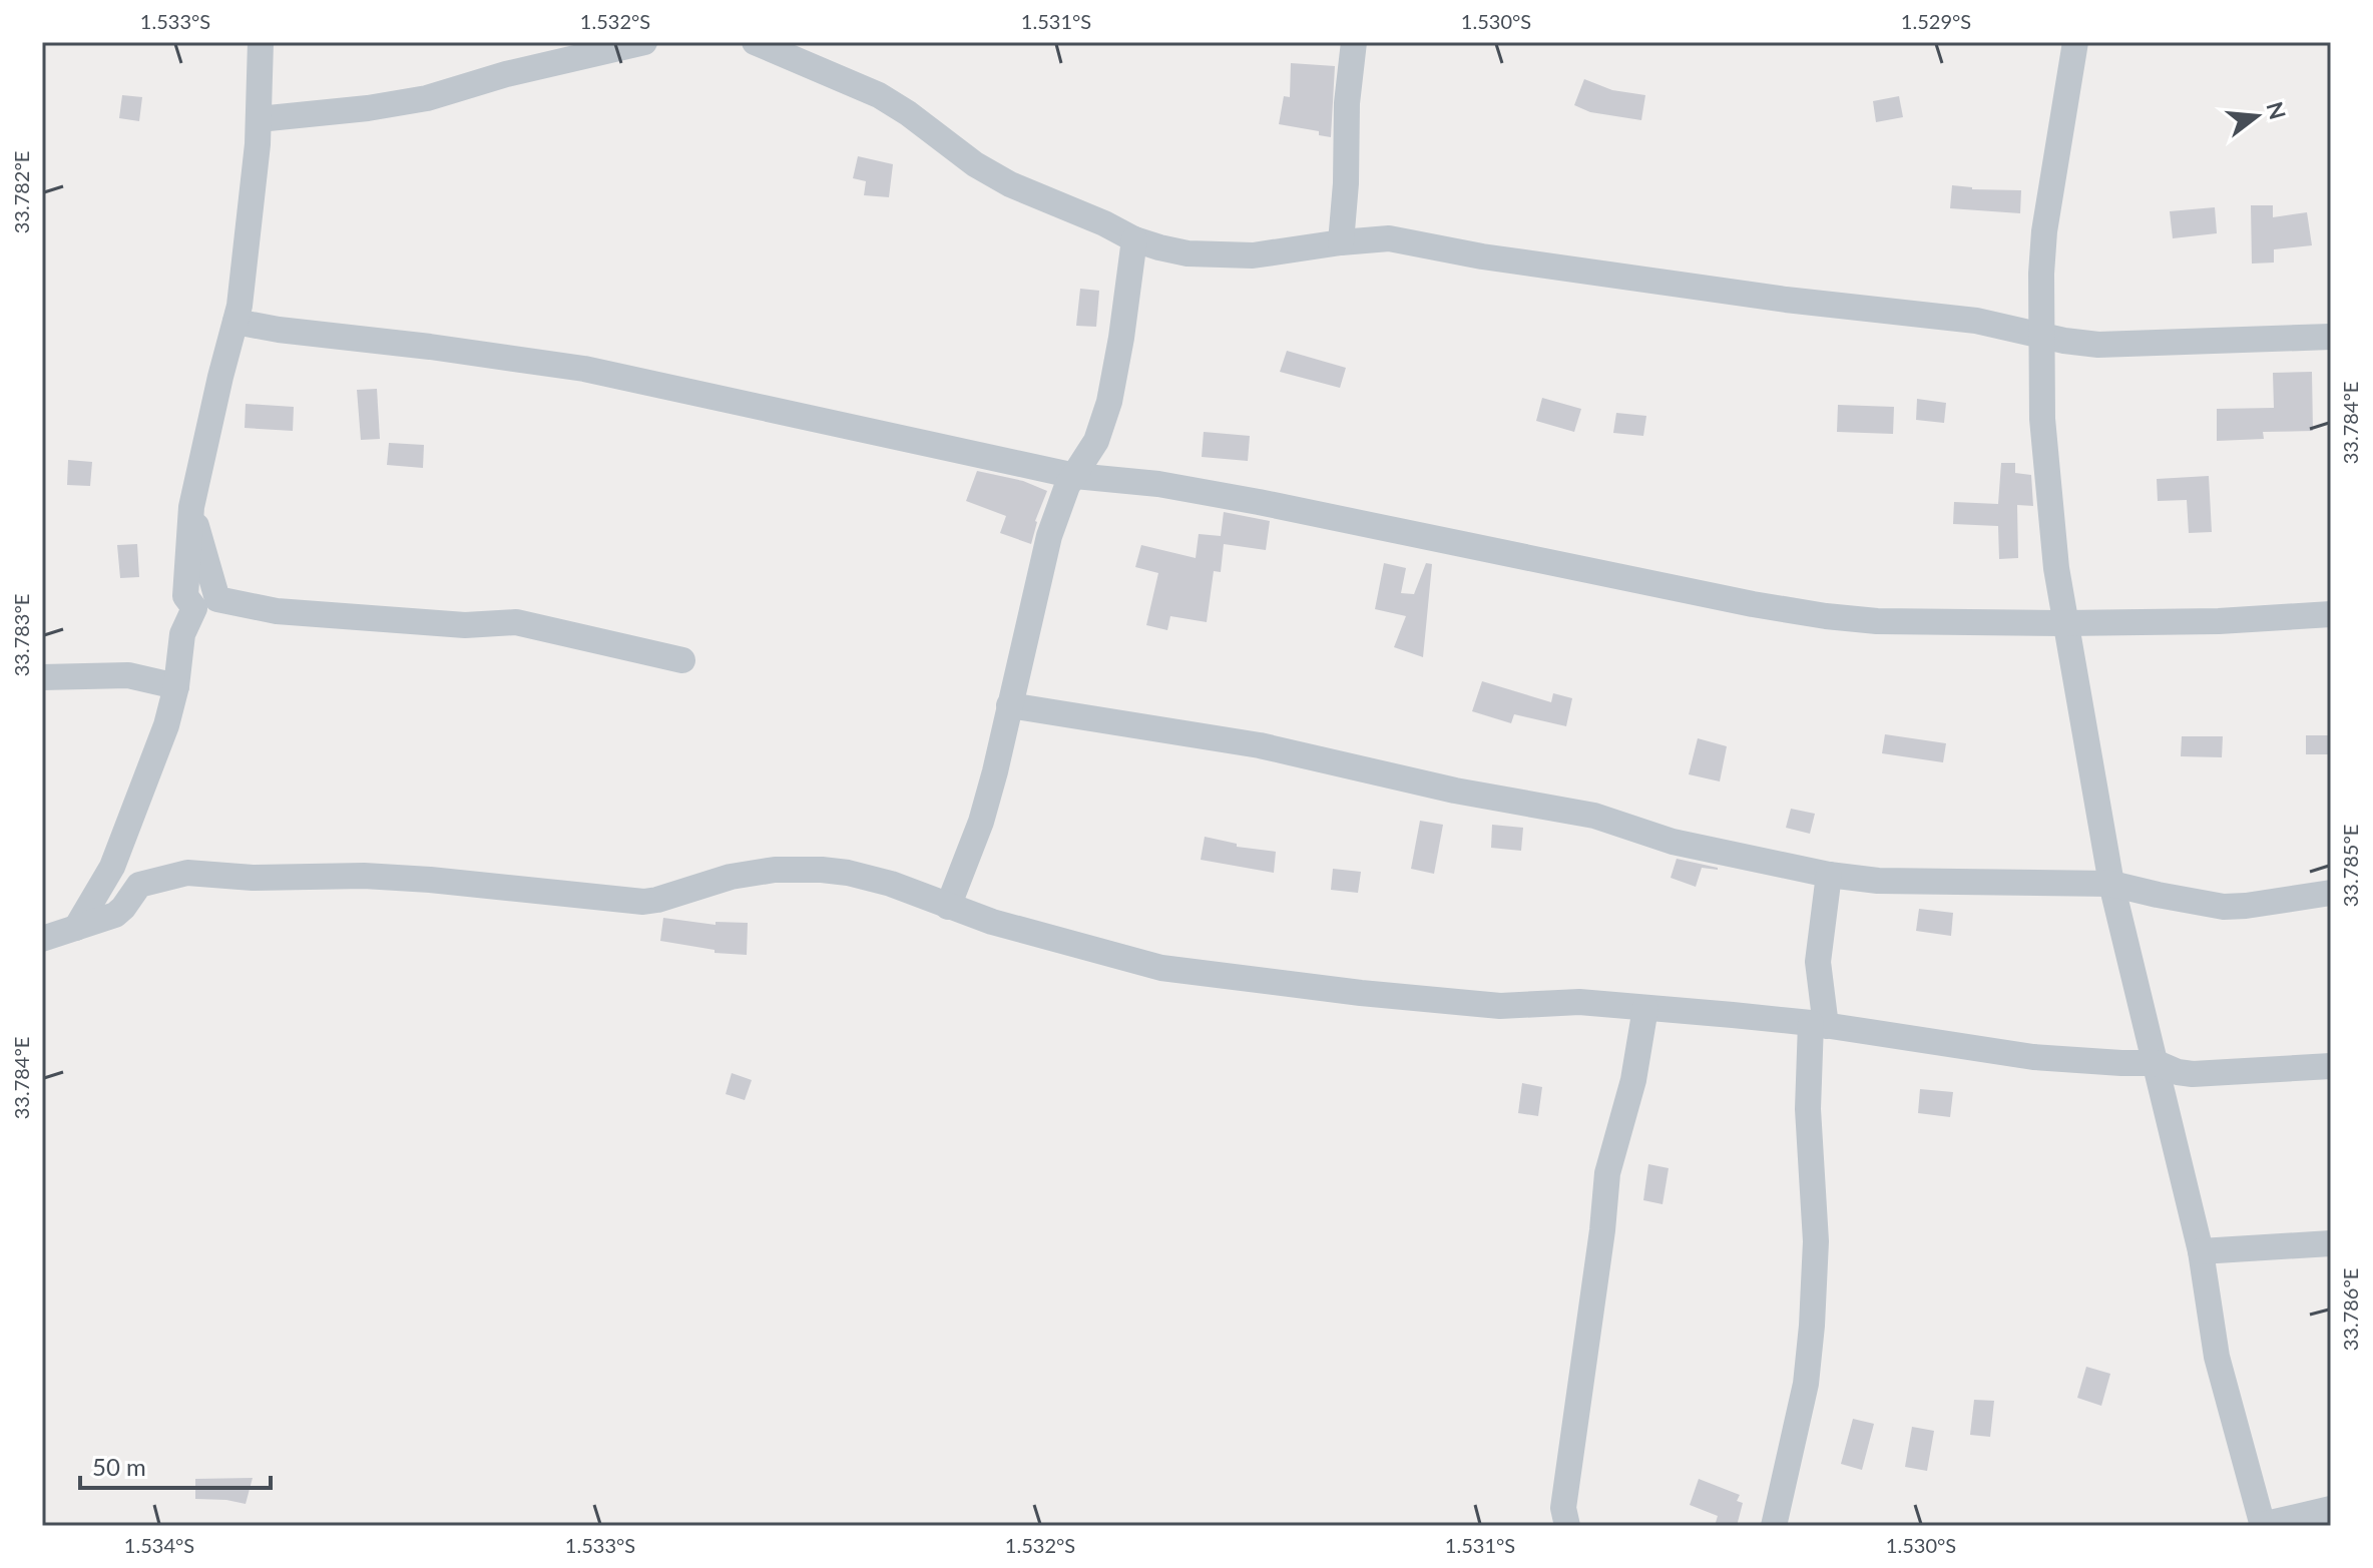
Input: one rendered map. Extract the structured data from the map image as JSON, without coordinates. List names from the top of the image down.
{
  "scale_bar": "50 m",
  "north": "right",
  "coordinates": [
    "1.533°S",
    "1.532°S",
    "1.531°S",
    "1.530°S",
    "1.529°S",
    "33.782°E",
    "33.784°E",
    "33.783°E",
    "33.785°E",
    "33.786°E",
    "1.534°S"
  ]
}
